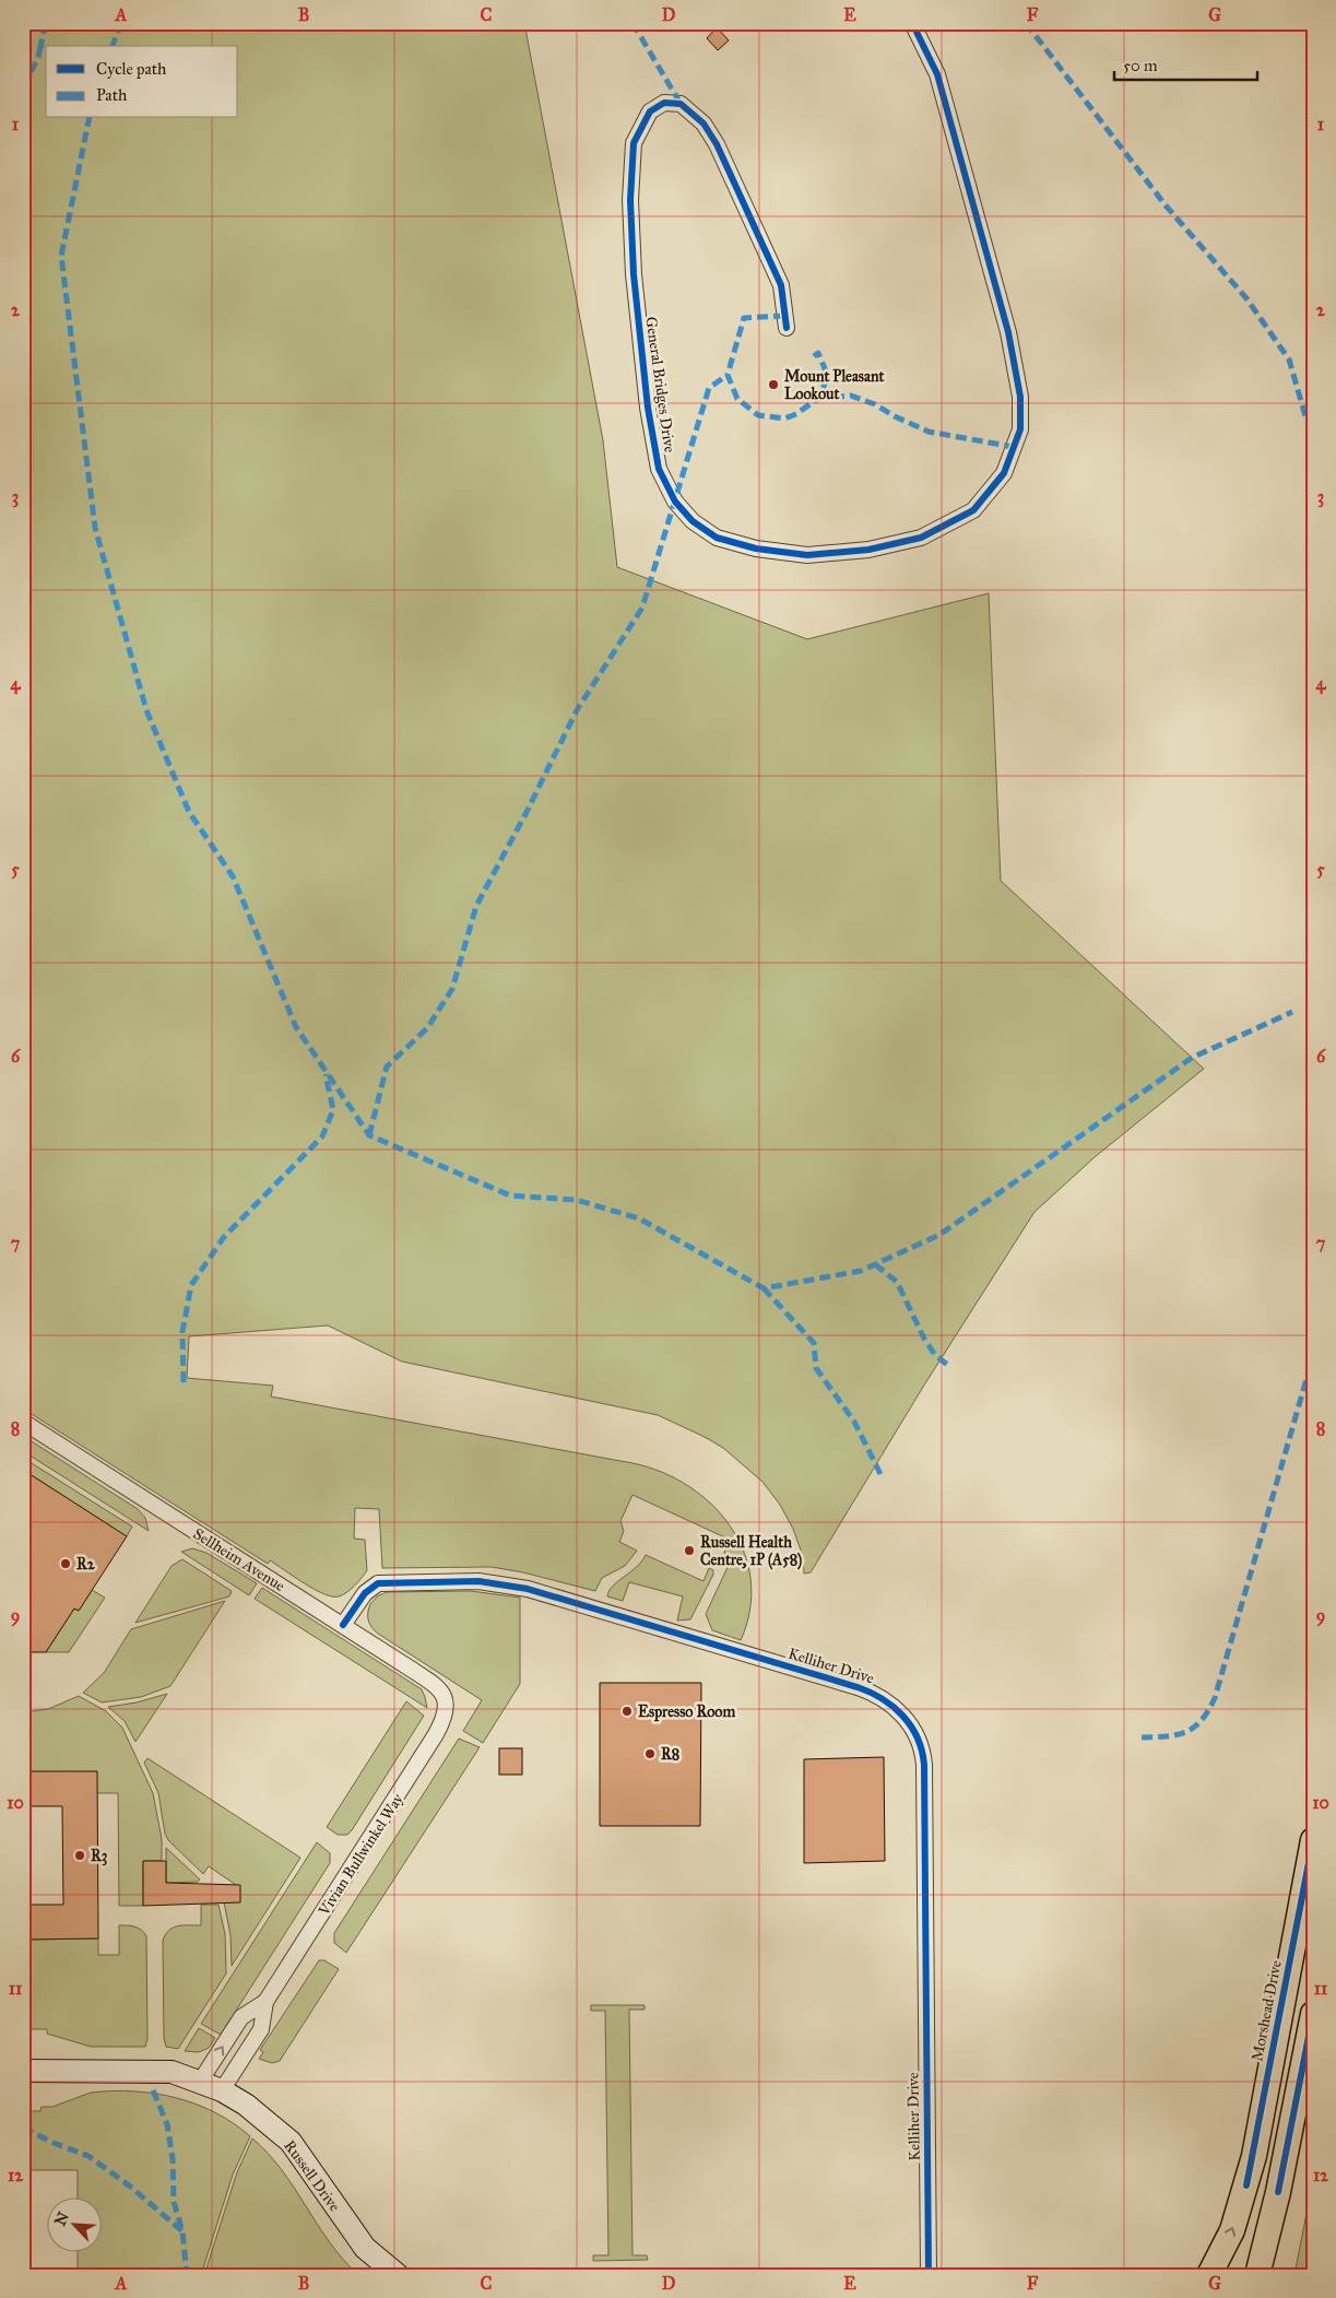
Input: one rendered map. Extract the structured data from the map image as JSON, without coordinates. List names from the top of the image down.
{
  "streets": {
    "main road": ["Morshead Drive"],
    "street": [
      "General Bridges Drive",
      "Sellheim Avenue",
      "Kelliher Drive",
      "Vivian Bullwinkel Way",
      "Russell Drive"
    ]
  },
  "crossings": [
    ["Sellheim Avenue", "Kelliher Drive"],
    ["Sellheim Avenue", "Vivian Bullwinkel Way"],
    ["Vivian Bullwinkel Way", "Russell Drive"]
  ],
  "places": [
    "Mount Pleasant Lookout",
    "Russell Health Centre, 1P (A58)",
    "R2",
    "Espresso Room",
    "R8",
    "R3"
  ],
  "legend": ["Cycle path", "Path"],
  "scale_bar": "50 m",
  "north": "top left",
  "grid": {
    "columns": [
      "A",
      "B",
      "C",
      "D",
      "E",
      "F",
      "G"
    ],
    "rows": [
      "1",
      "2",
      "3",
      "4",
      "5",
      "6",
      "7",
      "8",
      "9",
      "10",
      "11",
      "12"
    ]
  }
}
